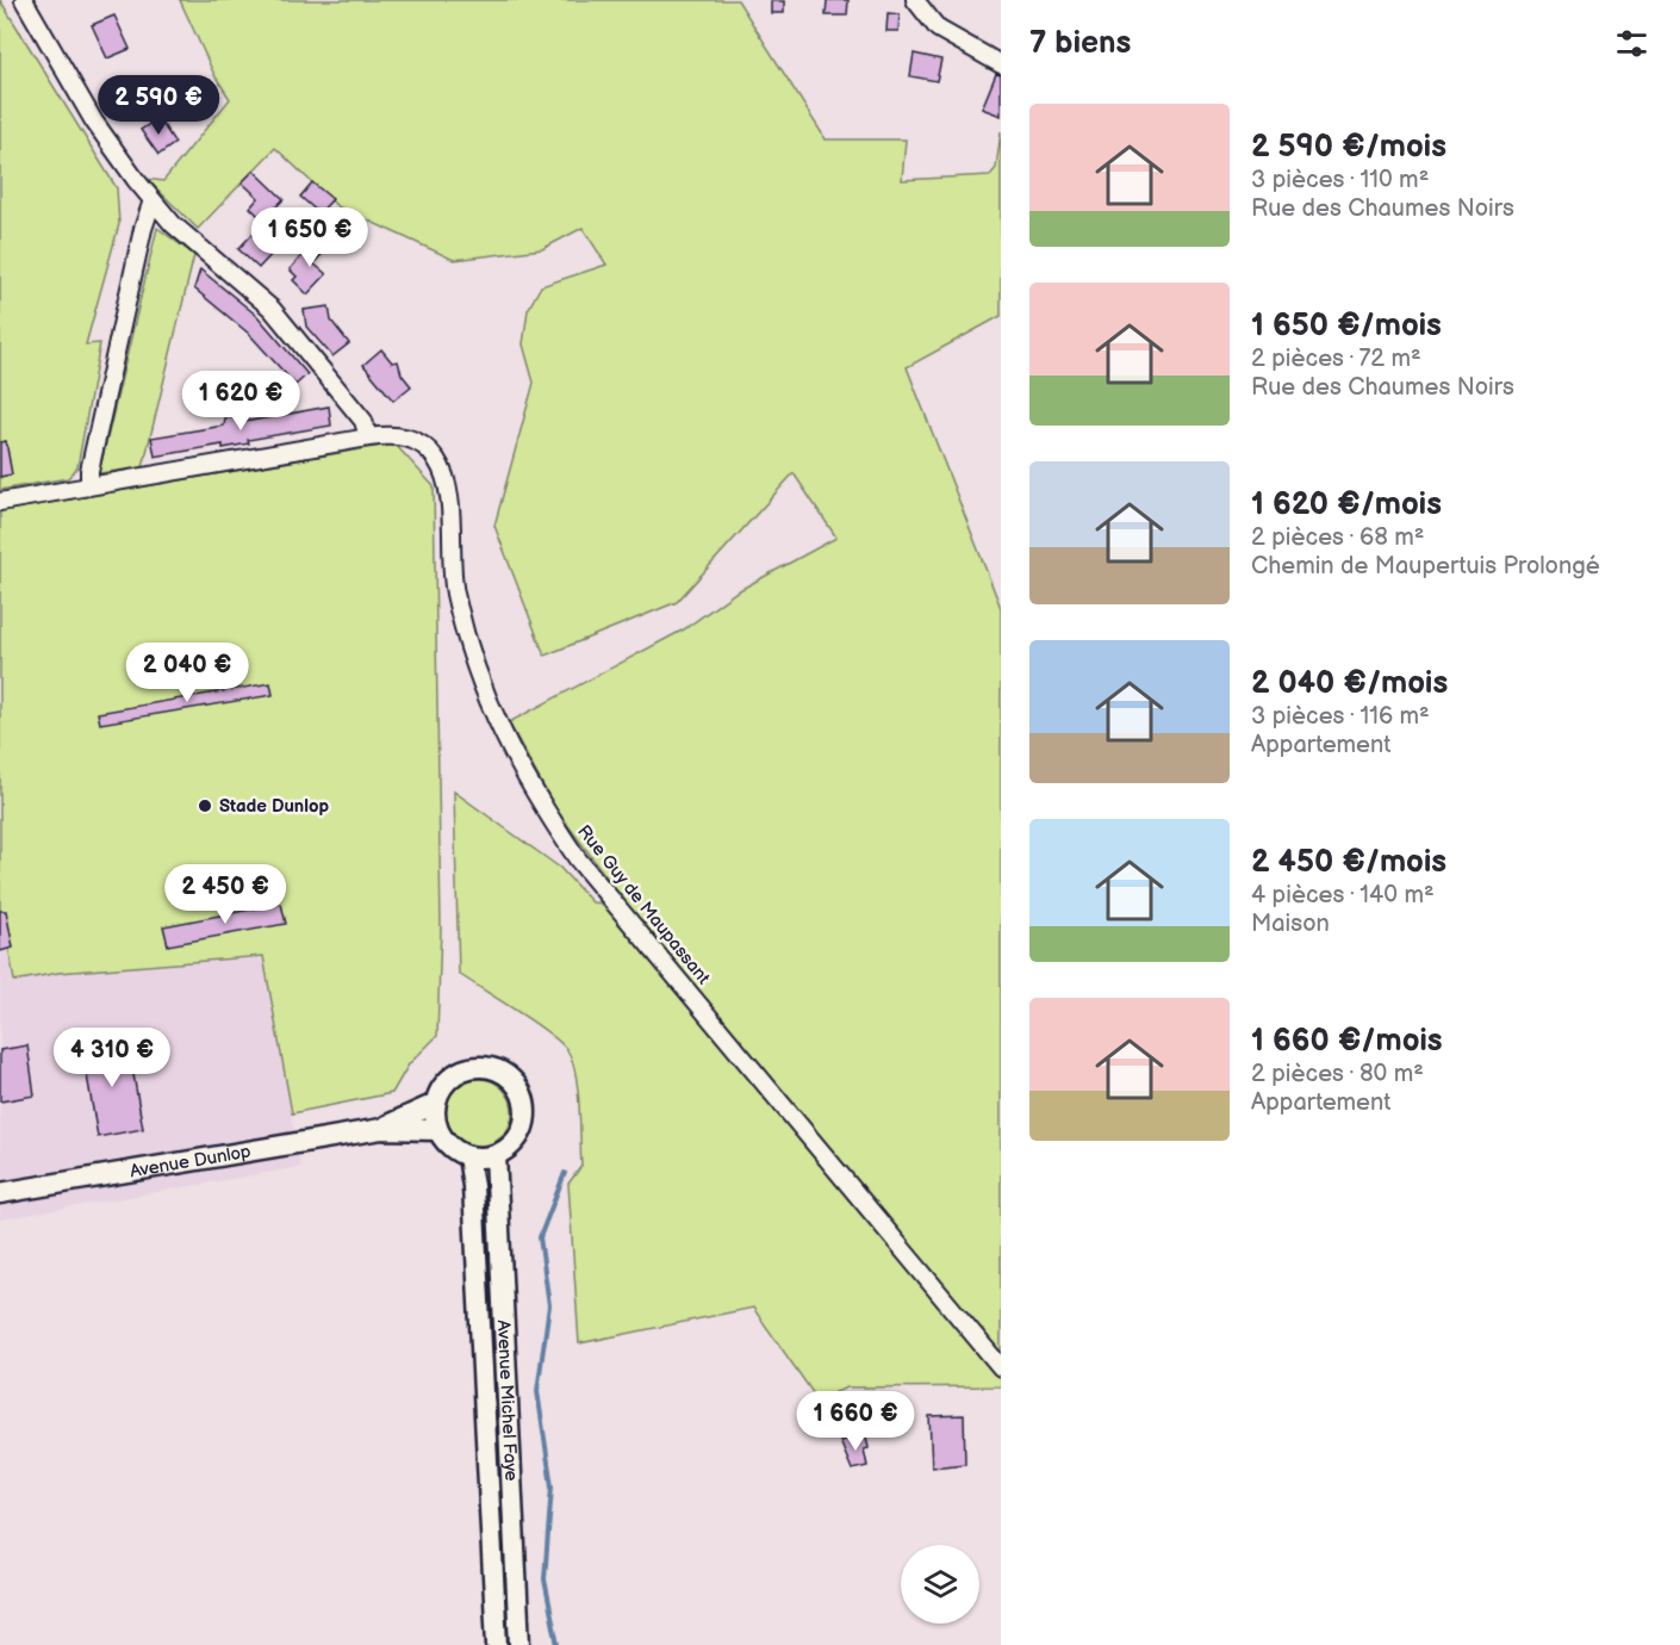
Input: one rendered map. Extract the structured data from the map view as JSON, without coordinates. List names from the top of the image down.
{
  "streets": {
    "street": ["Rue Guy de Maupassant", "Avenue Dunlop", "Avenue Michel Faye"]
  },
  "crossings": [
    ["Avenue Dunlop", "Avenue Michel Faye"]
  ],
  "places": ["Stade Dunlop"],
  "page": {
    "heading": "7 biens",
    "price": [
      "2 590 €",
      "1 650 €",
      "1 620 €",
      "2 040 €",
      "2 450 €",
      "4 310 €",
      "1 660 €"
    ],
    "list": [
      {
        "name": "2 590 €/mois",
        "note": "3 pièces · 110 m² · Rue des Chaumes Noirs"
      },
      {
        "name": "1 650 €/mois",
        "note": "2 pièces · 72 m² · Rue des Chaumes Noirs"
      },
      {
        "name": "1 620 €/mois",
        "note": "2 pièces · 68 m² · Chemin de Maupertuis Prolongé"
      },
      {
        "name": "2 040 €/mois",
        "note": "3 pièces · 116 m² · Appartement"
      },
      {
        "name": "2 450 €/mois",
        "note": "4 pièces · 140 m² · Maison"
      },
      {
        "name": "1 660 €/mois",
        "note": "2 pièces · 80 m² · Appartement"
      }
    ]
  }
}
